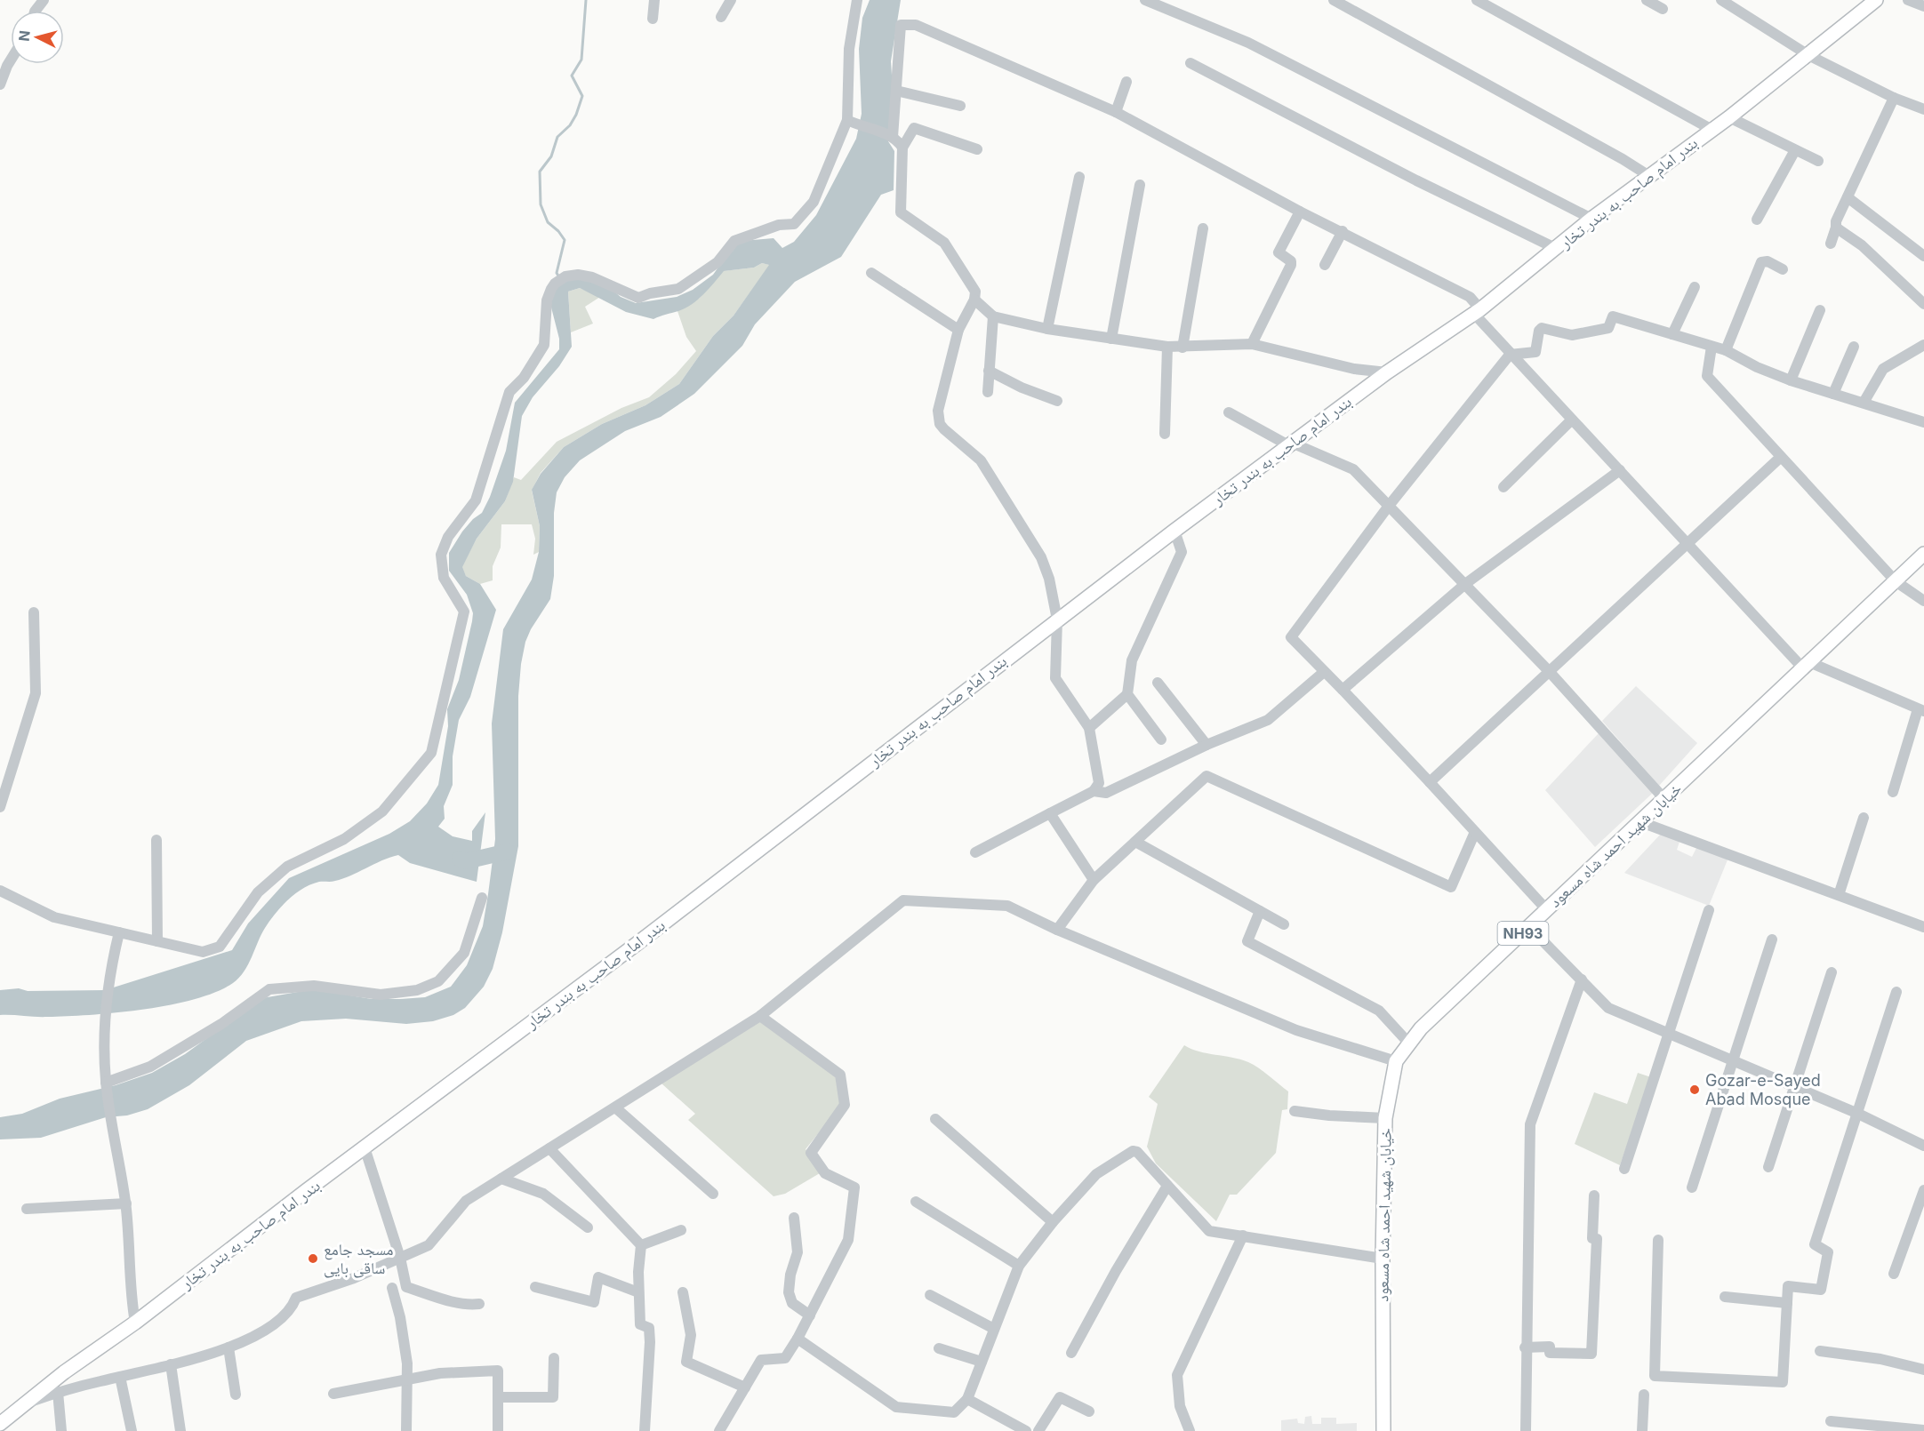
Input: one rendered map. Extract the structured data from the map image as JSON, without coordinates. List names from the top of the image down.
{
  "streets": {
    "main road": ["بندر امام صاحب به بندر تخار", "خیابان شهید احمد شاه مسعود", "NH93"]
  },
  "places": ["Gozar-e-Sayed Abad Mosque", "مسجد جامع ساقی بایی"],
  "north": "left"
}
